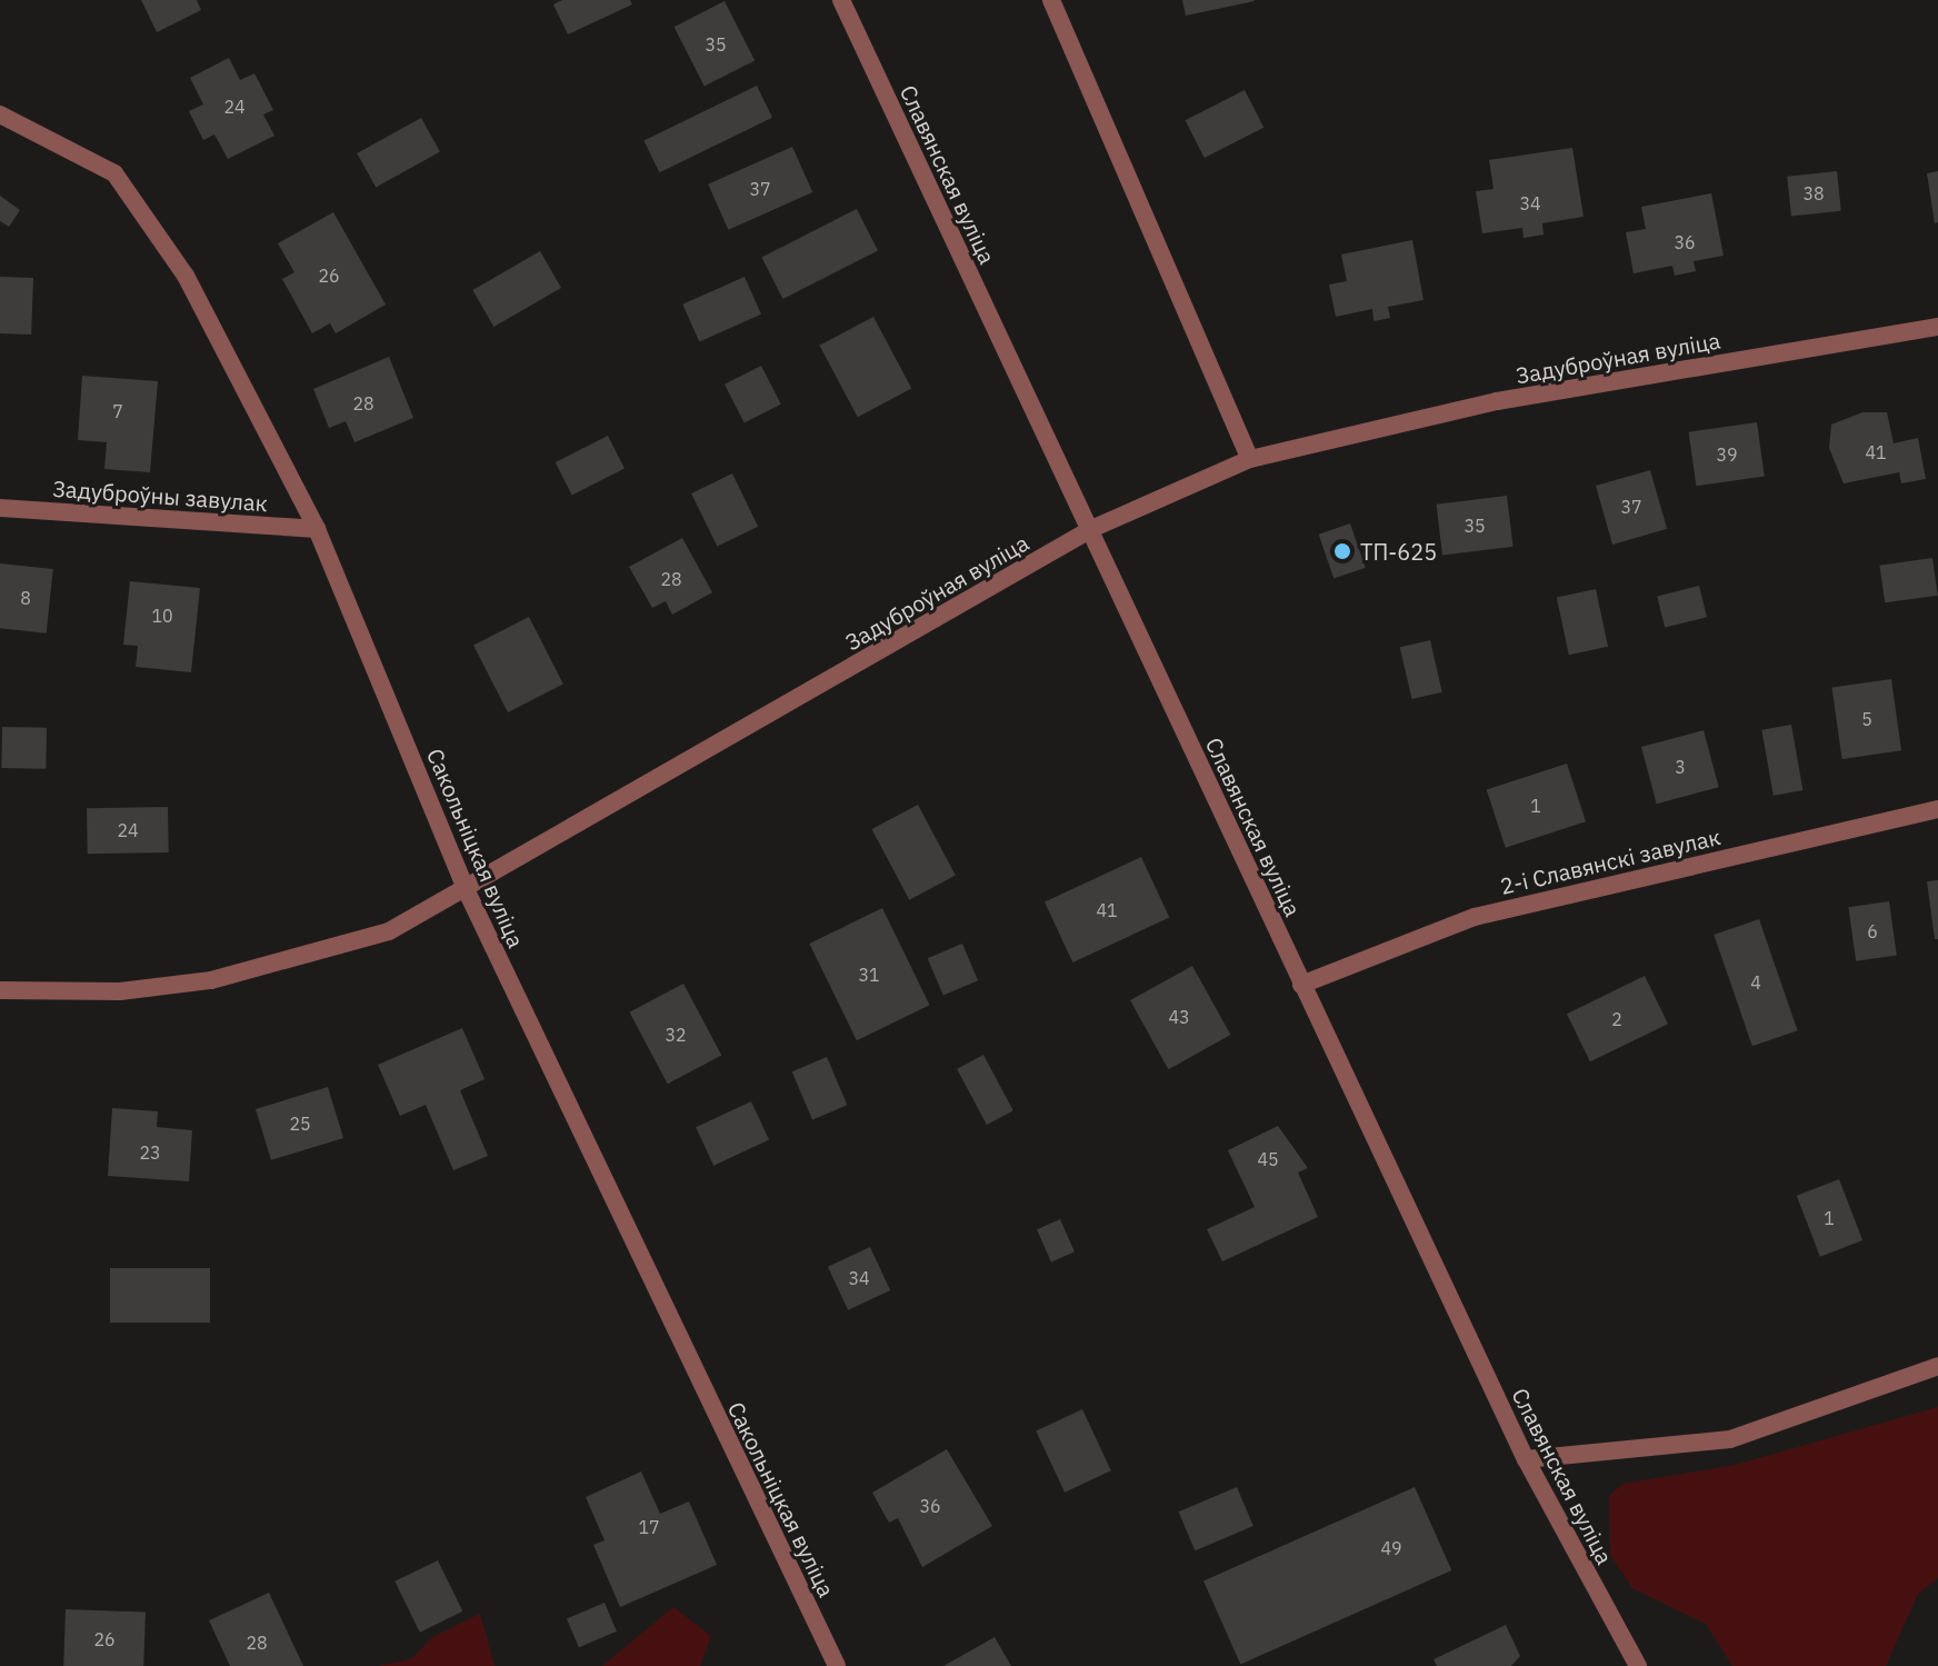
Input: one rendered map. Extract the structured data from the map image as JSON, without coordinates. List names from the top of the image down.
{
  "streets": {
    "street": [
      "Славянская вуліца",
      "Задуброўная вуліца",
      "Задуброўны завулак",
      "Сакольніцкая вуліца",
      "2-і Славянскі завулак"
    ]
  },
  "crossings": [
    ["Славянская вуліца", "Задуброўная вуліца"],
    ["Славянская вуліца", "2-і Славянскі завулак"],
    ["Задуброўная вуліца", "Сакольніцкая вуліца"],
    ["Задуброўны завулак", "Сакольніцкая вуліца"]
  ],
  "places": ["ТП-625"],
  "house_numbers": [
    "35",
    "24",
    "37",
    "38",
    "34",
    "36",
    "26",
    "28",
    "7",
    "41",
    "39",
    "37",
    "35",
    "28",
    "8",
    "10",
    "5",
    "3",
    "1",
    "24",
    "41",
    "6",
    "31",
    "4",
    "43",
    "2",
    "32",
    "25",
    "23",
    "45",
    "1",
    "34",
    "36",
    "17",
    "49",
    "26",
    "28"
  ]
}
